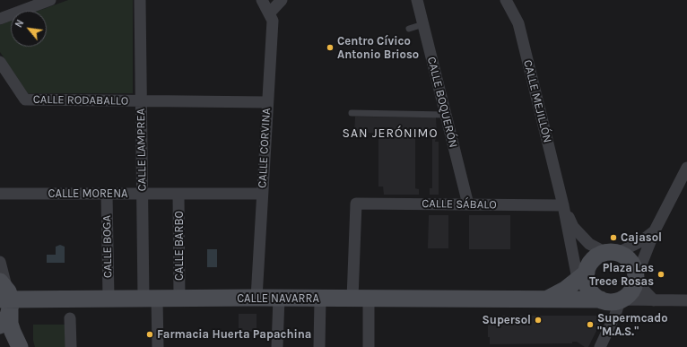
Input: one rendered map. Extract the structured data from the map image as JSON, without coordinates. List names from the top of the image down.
{
  "streets": {
    "street": [
      "CALLE RODABALLO",
      "CALLE MEJILLÓN",
      "CALLE BOQUERÓN",
      "CALLE CORVINA",
      "CALLE LAMPREA",
      "CALLE MORENA",
      "CALLE SÁBALO",
      "CALLE BARBO",
      "CALLE BOGA",
      "CALLE NAVARRA"
    ]
  },
  "crossings": [
    ["CALLE RODABALLO", "CALLE CORVINA"],
    ["CALLE RODABALLO", "CALLE LAMPREA"],
    ["CALLE MEJILLÓN", "CALLE SÁBALO"],
    ["CALLE MEJILLÓN", "CALLE NAVARRA"],
    ["CALLE BOQUERÓN", "CALLE SÁBALO"],
    ["CALLE CORVINA", "CALLE MORENA"],
    ["CALLE CORVINA", "CALLE NAVARRA"],
    ["CALLE LAMPREA", "CALLE MORENA"],
    ["CALLE LAMPREA", "CALLE NAVARRA"],
    ["CALLE MORENA", "CALLE BARBO"],
    ["CALLE MORENA", "CALLE BOGA"],
    ["CALLE SÁBALO", "CALLE NAVARRA"],
    ["CALLE BARBO", "CALLE NAVARRA"],
    ["CALLE BOGA", "CALLE NAVARRA"]
  ],
  "districts": ["SAN JERÓNIMO"],
  "places": [
    "Centro Cívico Antonio Brioso",
    "Cajasol",
    "Plaza Las Trece Rosas",
    "Supersol",
    "Supermcado \"M.A.S.\"",
    "Farmacia Huerta Papachina"
  ],
  "north": "top left"
}
